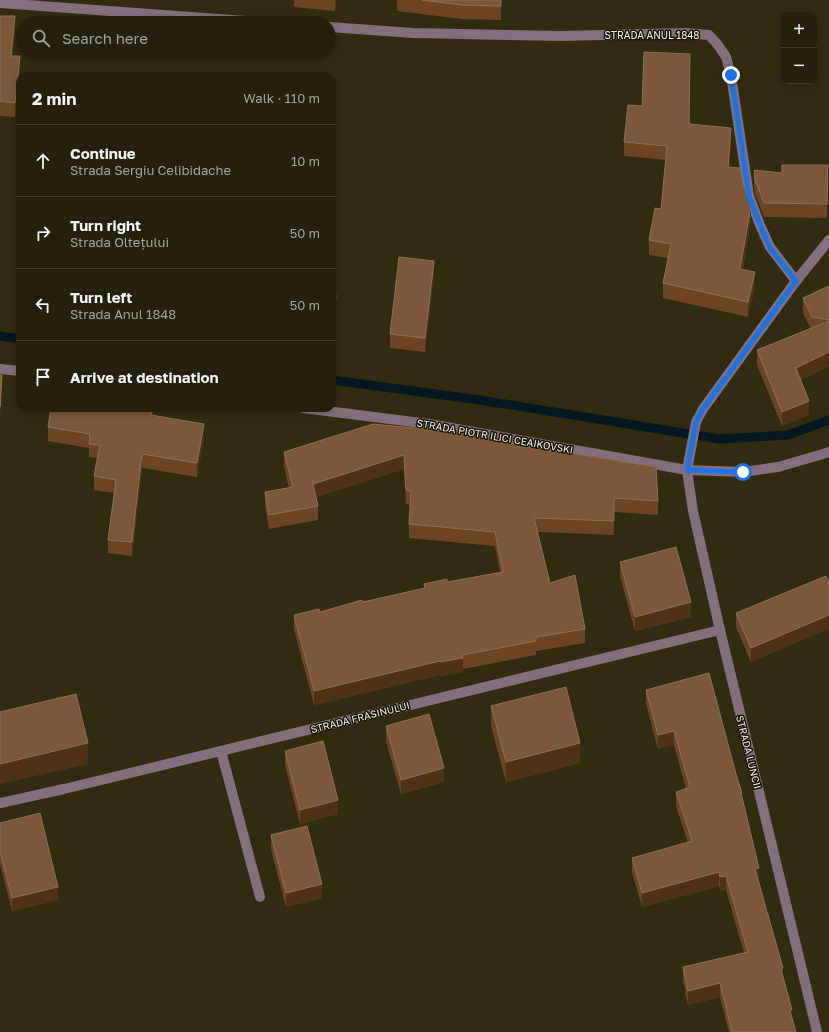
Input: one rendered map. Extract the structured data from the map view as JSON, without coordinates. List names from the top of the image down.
{
  "streets": {
    "street": [
      "STRADA ANUL 1848",
      "STRADA PIOTR ILICI CEAIKOVSKI",
      "STRADA FRASINULUI",
      "STRADA LUNCII"
    ]
  },
  "crossings": [
    ["STRADA ANUL 1848", "STRADA LUNCII"],
    ["STRADA PIOTR ILICI CEAIKOVSKI", "STRADA LUNCII"],
    ["STRADA FRASINULUI", "STRADA LUNCII"]
  ],
  "page": {
    "map_buttons": ["+", "−"],
    "search": "Search here",
    "heading": ["2 min", "Walk · 110 m"],
    "list": [
      ["Continue", "Strada Sergiu Celibidache", "10 m"],
      ["Turn right", "Strada Oltețului", "50 m"],
      ["Turn left", "Strada Anul 1848", "50 m"],
      "Arrive at destination"
    ]
  }
}
